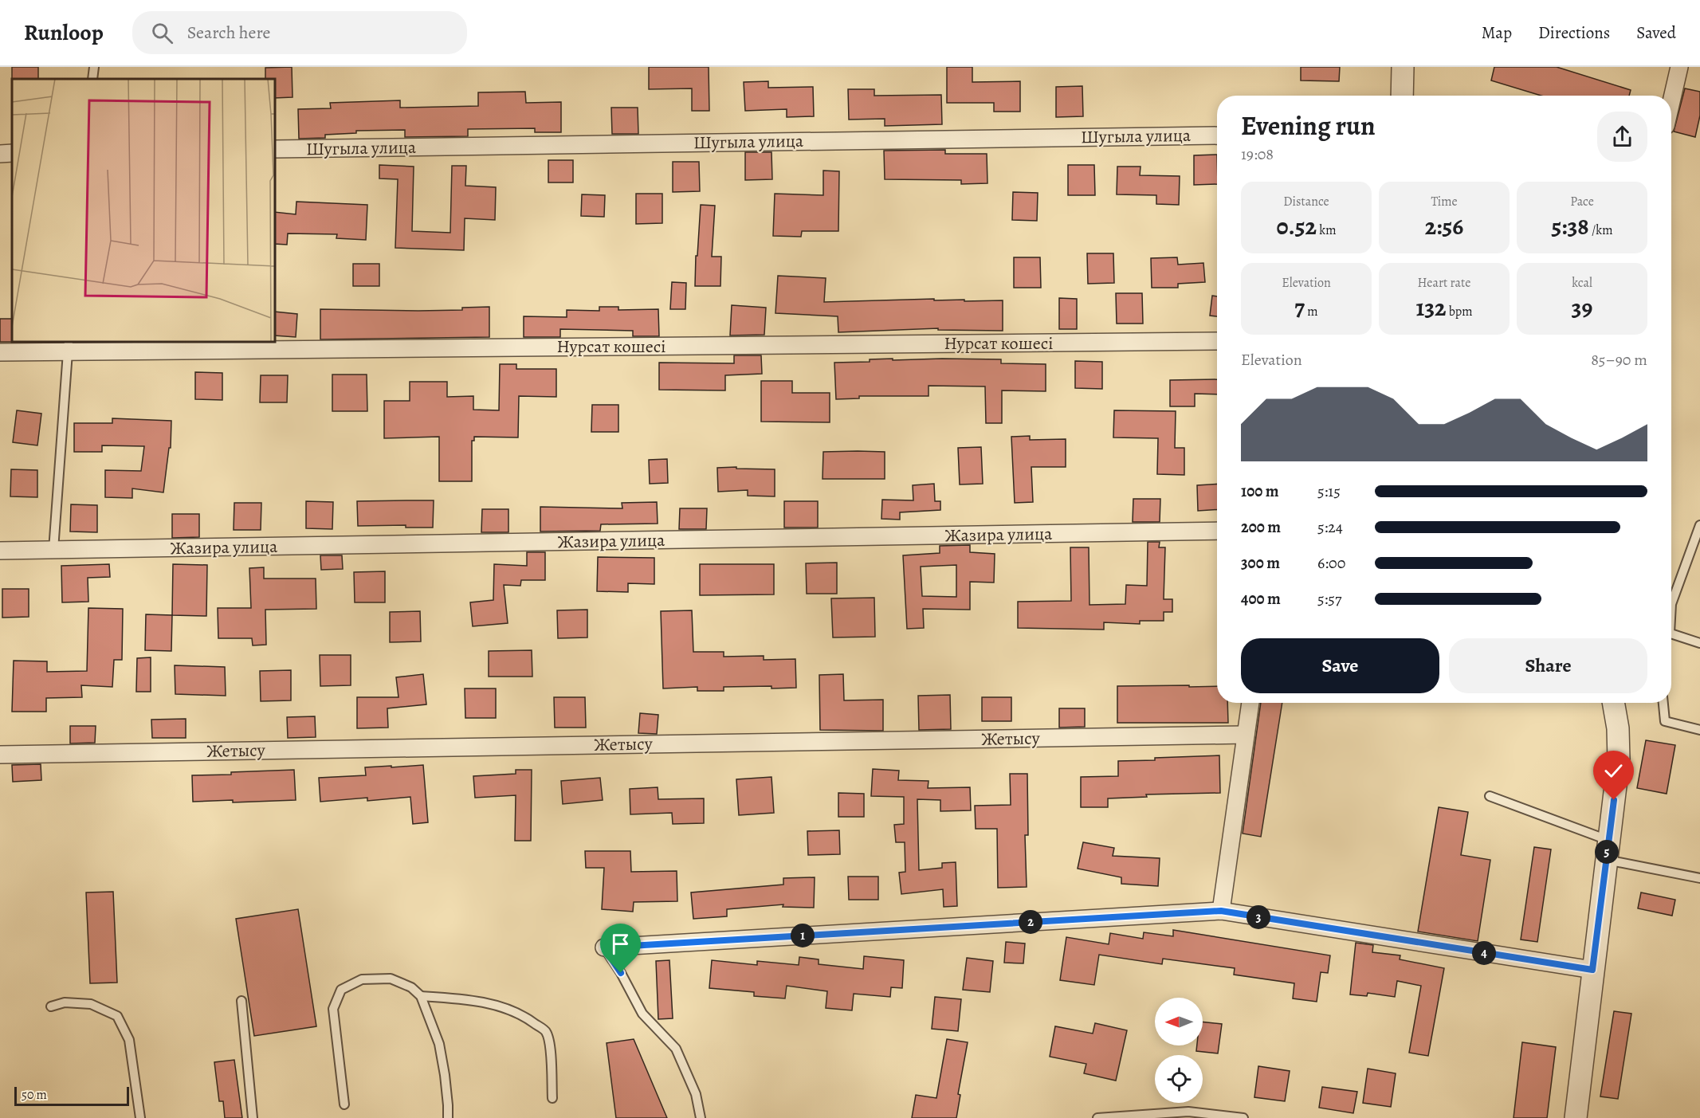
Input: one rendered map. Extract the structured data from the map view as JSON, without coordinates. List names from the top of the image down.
{
  "streets": {
    "street": [
      "Шугыла улица",
      "Нурсат кошесi",
      "Жазира улица",
      "Жетысу"
    ]
  },
  "scale_bar": "50 m",
  "north": "left",
  "page": {
    "header": "Runloop",
    "search": "Search here",
    "nav": ["Map", "Directions", "Saved"],
    "heading": ["Evening run", "19:08"],
    "stats": [
      ["Distance", "0.52 km"],
      ["Time", "2:56"],
      ["Pace", "5:38 /km"],
      ["Elevation", "7 m"],
      ["Heart rate", "132 bpm"],
      ["kcal", "39"]
    ],
    "chart": ["Elevation", "85–90 m"],
    "list": [
      {
        "name": "100 m",
        "note": "5:15"
      },
      {
        "name": "200 m",
        "note": "5:24"
      },
      {
        "name": "300 m",
        "note": "6:00"
      },
      {
        "name": "400 m",
        "note": "5:57"
      }
    ],
    "buttons": ["Save", "Share"],
    "pins": [
      "5",
      "3",
      "2",
      "1",
      "4"
    ],
    "scale": "50 m"
  }
}
